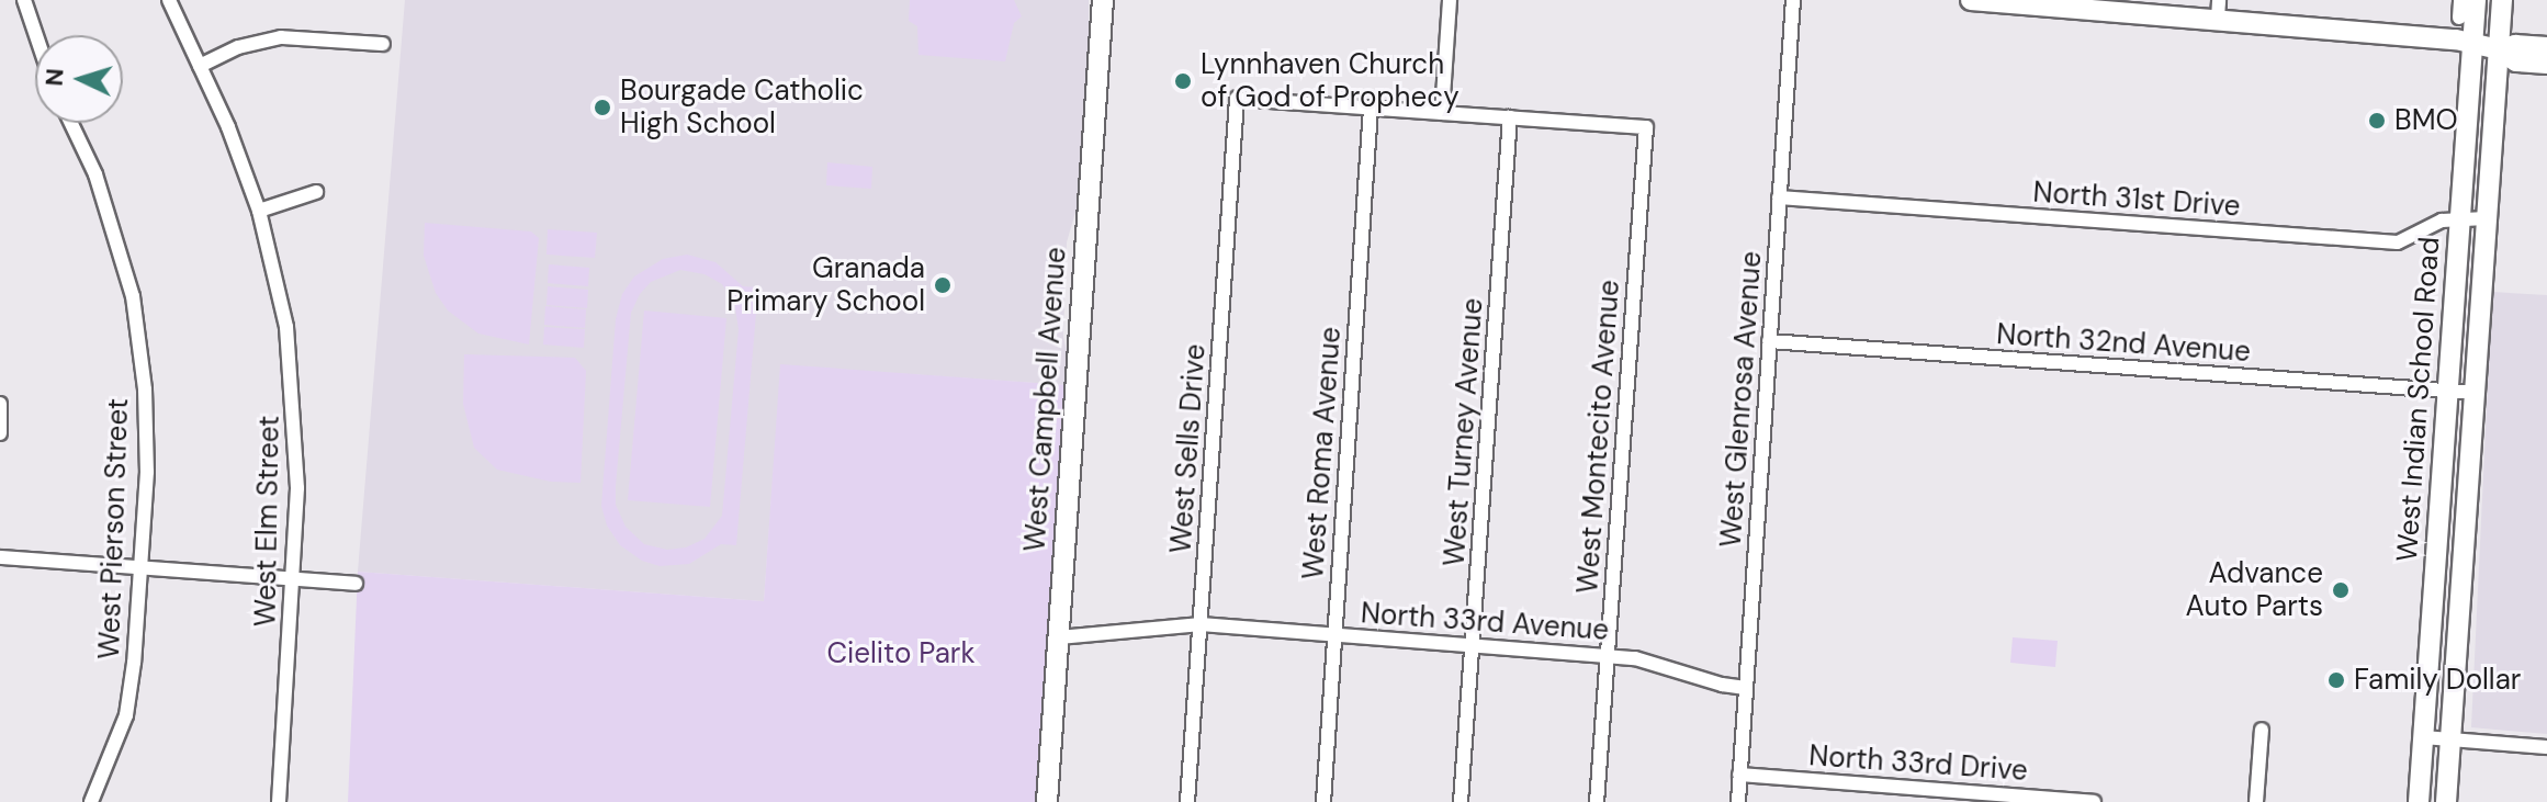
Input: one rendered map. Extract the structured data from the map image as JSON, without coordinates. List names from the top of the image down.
{
  "streets": {
    "main road": ["West Campbell Avenue", "West Indian School Road"],
    "street": [
      "North 31st Drive",
      "North 32nd Avenue",
      "West Glenrosa Avenue",
      "West Turney Avenue",
      "West Montecito Avenue",
      "West Sells Drive",
      "West Roma Avenue",
      "West Elm Street",
      "West Pierson Street",
      "North 33rd Avenue",
      "North 33rd Drive"
    ]
  },
  "crossings": [
    ["North 31st Drive", "West Glenrosa Avenue"],
    ["North 31st Drive", "West Indian School Road"],
    ["North 32nd Avenue", "West Glenrosa Avenue"],
    ["North 32nd Avenue", "West Indian School Road"],
    ["West Campbell Avenue", "North 33rd Avenue"],
    ["West Glenrosa Avenue", "North 33rd Avenue"],
    ["West Glenrosa Avenue", "North 33rd Drive"],
    ["West Turney Avenue", "West Montecito Avenue"],
    ["West Turney Avenue", "North 33rd Avenue"],
    ["West Montecito Avenue", "North 33rd Avenue"],
    ["West Sells Drive", "West Roma Avenue"],
    ["West Sells Drive", "North 33rd Avenue"],
    ["West Roma Avenue", "North 33rd Avenue"]
  ],
  "parks": ["Cielito Park"],
  "places": [
    "Lynnhaven Church of God of Prophecy",
    "Bourgade Catholic High School",
    "BMO",
    "Granada Primary School",
    "Advance Auto Parts",
    "Family Dollar"
  ],
  "north": "left"
}
